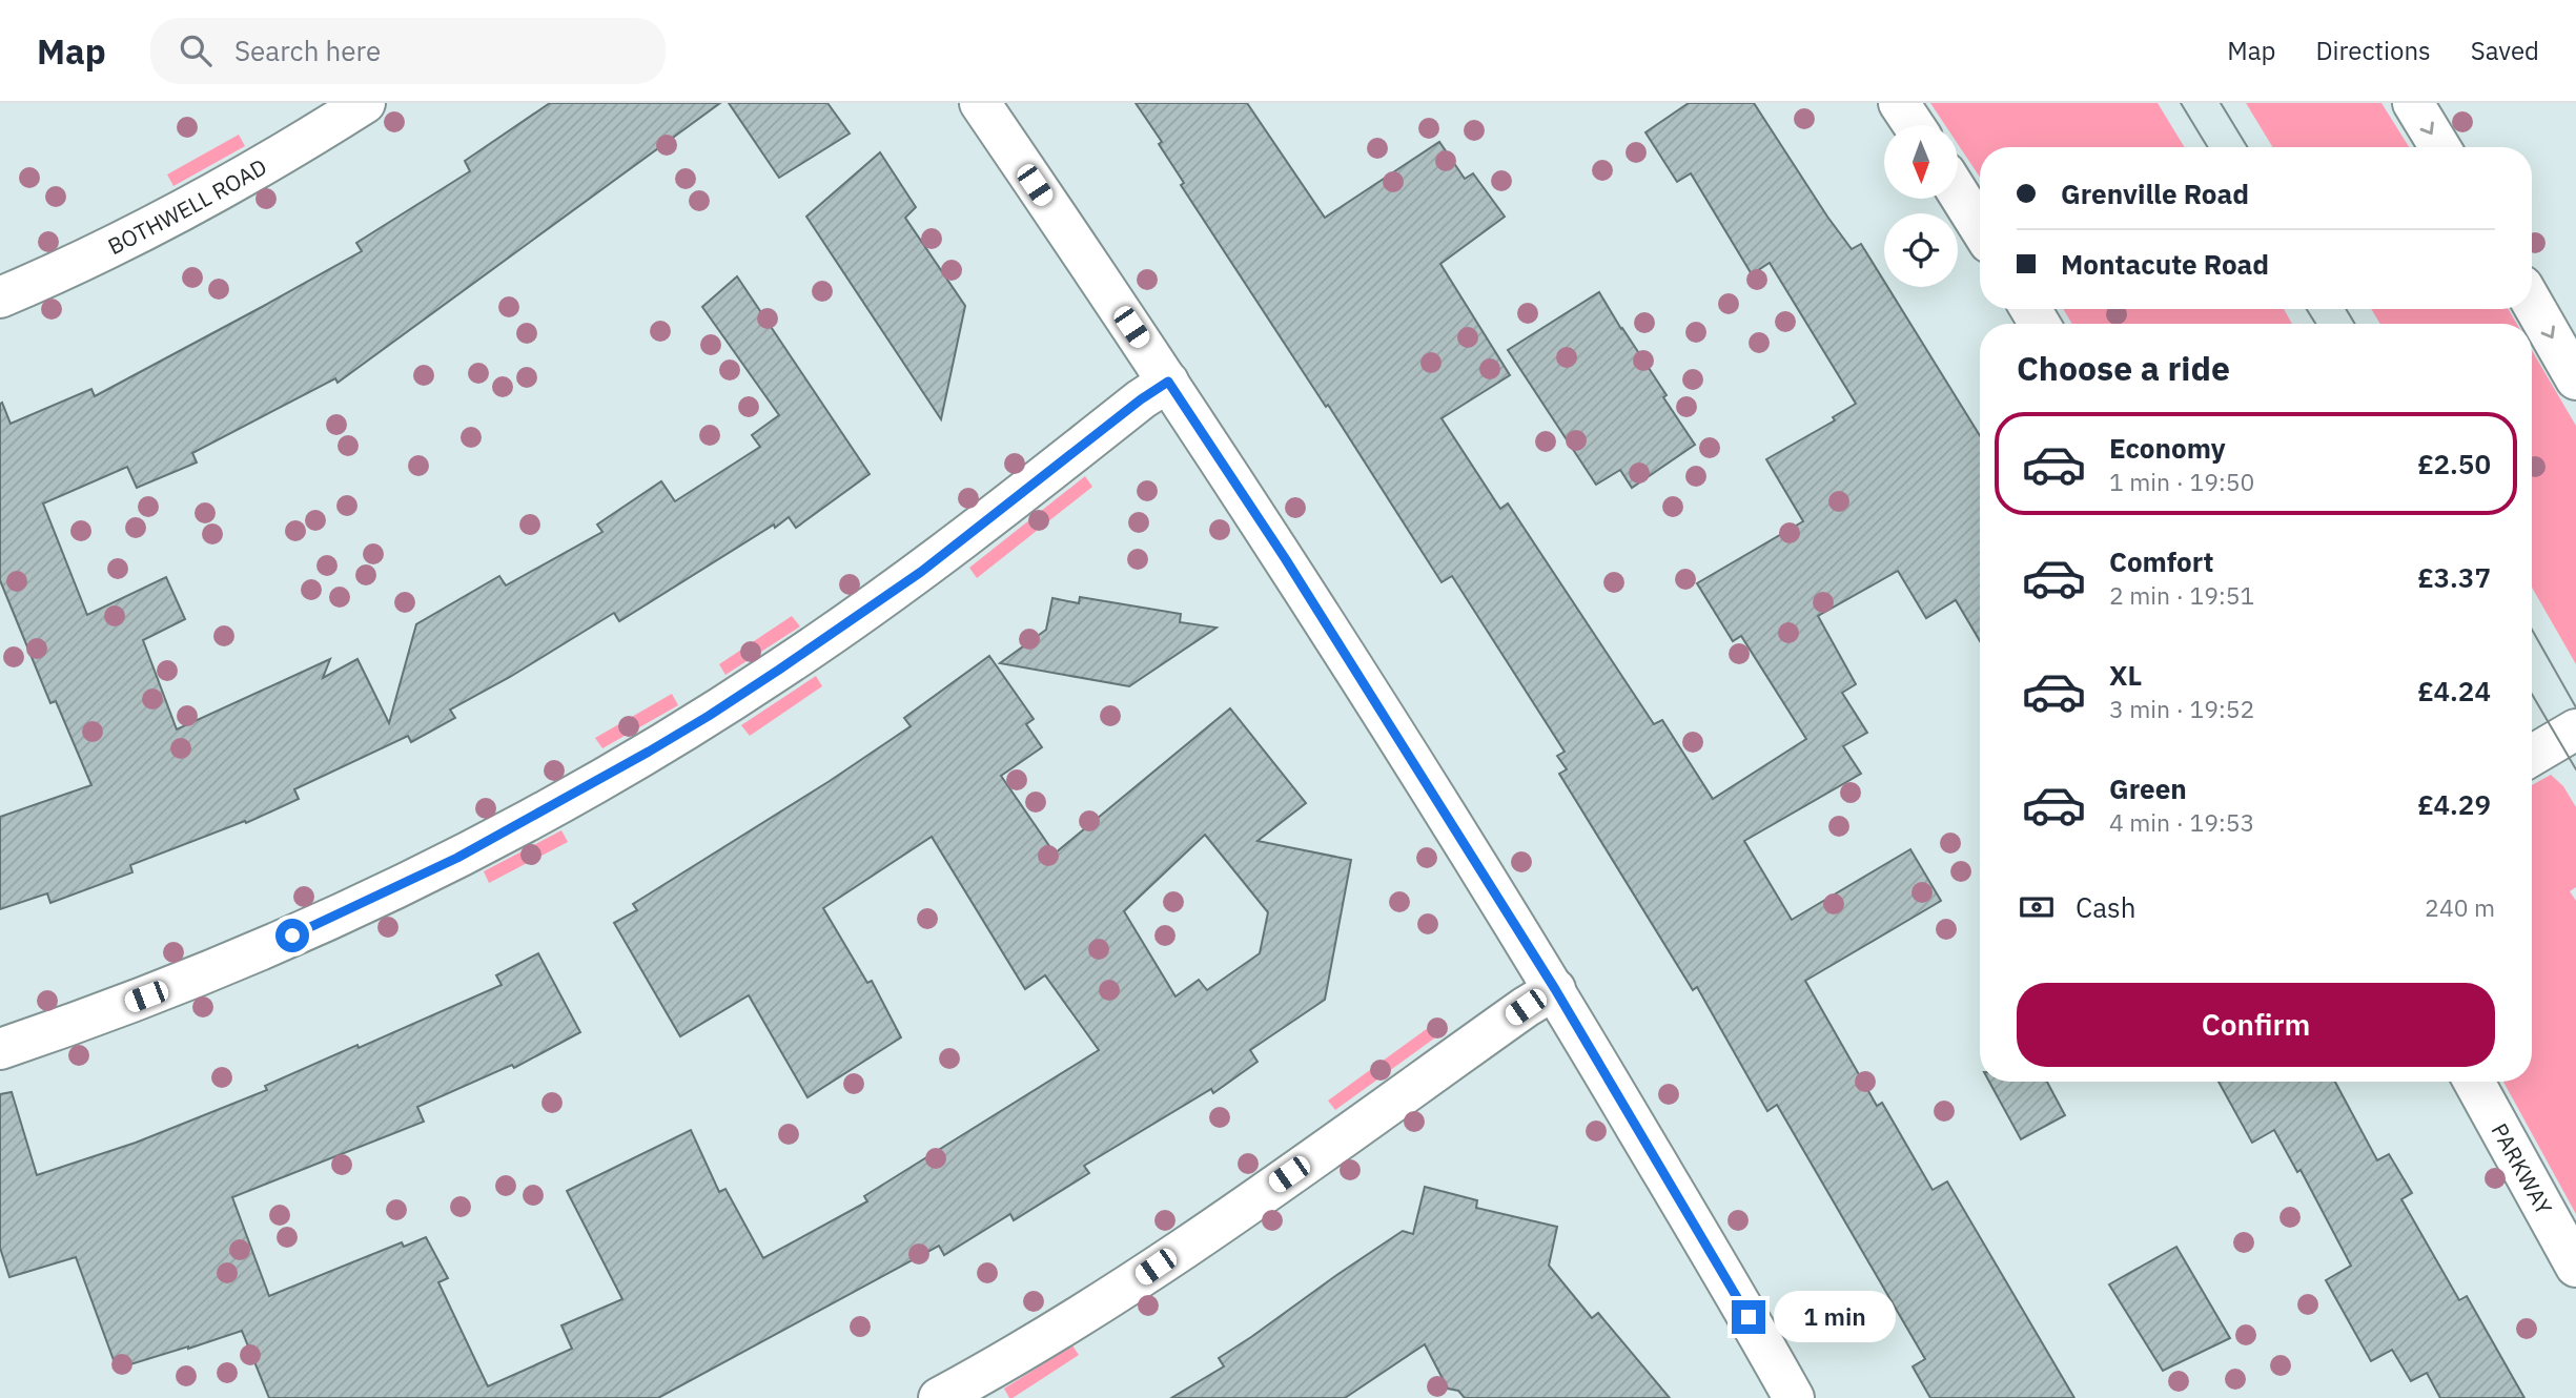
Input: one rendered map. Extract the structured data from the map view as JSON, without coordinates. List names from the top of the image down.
{
  "streets": {
    "street": ["BOTHWELL ROAD", "PARKWAY"]
  },
  "north": "bottom",
  "page": {
    "header": "Map",
    "search": "Search here",
    "nav": ["Map", "Directions", "Saved"],
    "banner": ["Grenville Road", "Montacute Road"],
    "heading": "Choose a ride",
    "list": [
      {
        "name": "Economy",
        "note": "1 min · 19:50",
        "value": "£2.50"
      },
      {
        "name": "Comfort",
        "note": "2 min · 19:51",
        "value": "£3.37"
      },
      {
        "name": "XL",
        "note": "3 min · 19:52",
        "value": "£4.24"
      },
      {
        "name": "Green",
        "note": "4 min · 19:53",
        "value": "£4.29"
      }
    ],
    "pay": ["Cash", "240 m"],
    "buttons": "Confirm",
    "bubble": "1 min"
  }
}
